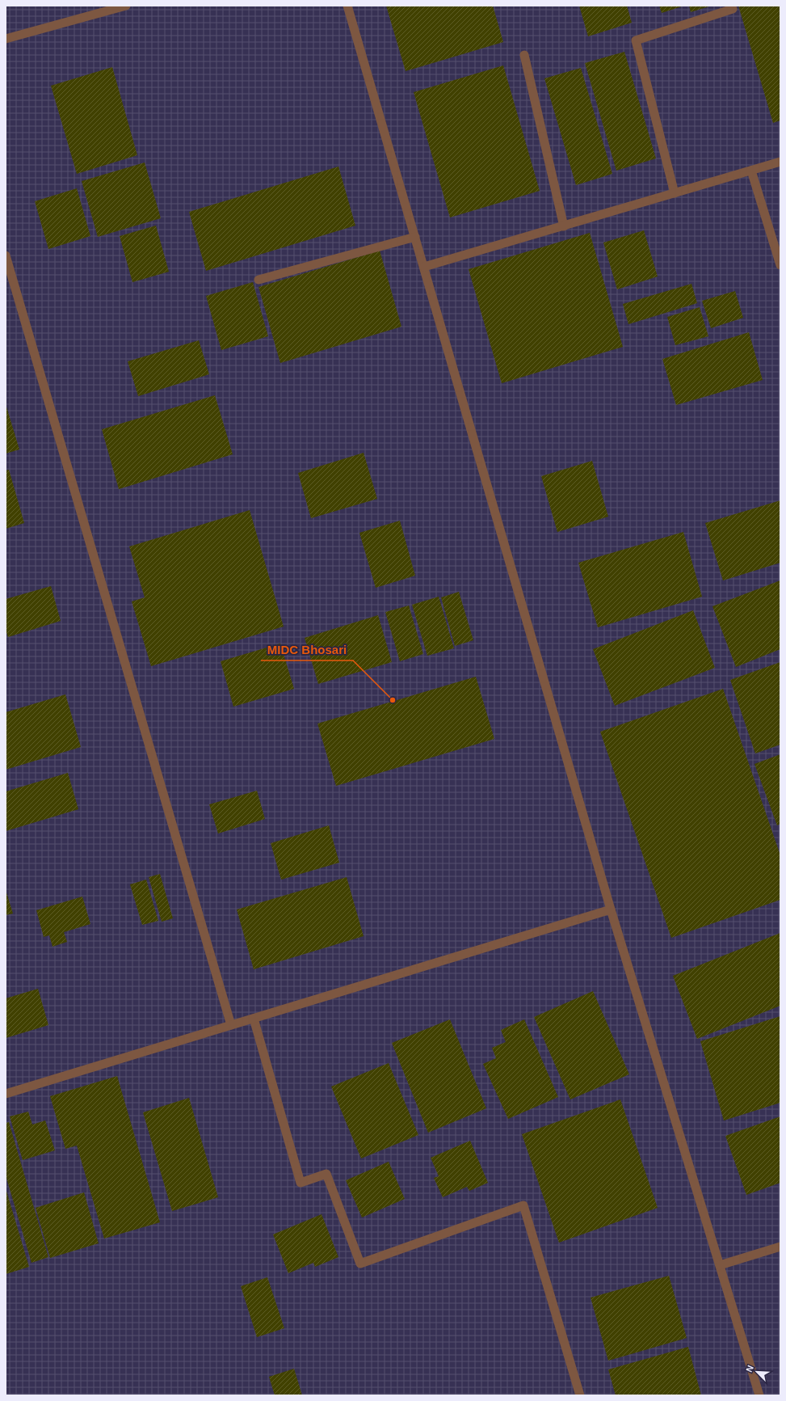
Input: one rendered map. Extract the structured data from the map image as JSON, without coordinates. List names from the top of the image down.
{
  "places": ["MIDC Bhosari"],
  "north": "top left"
}
